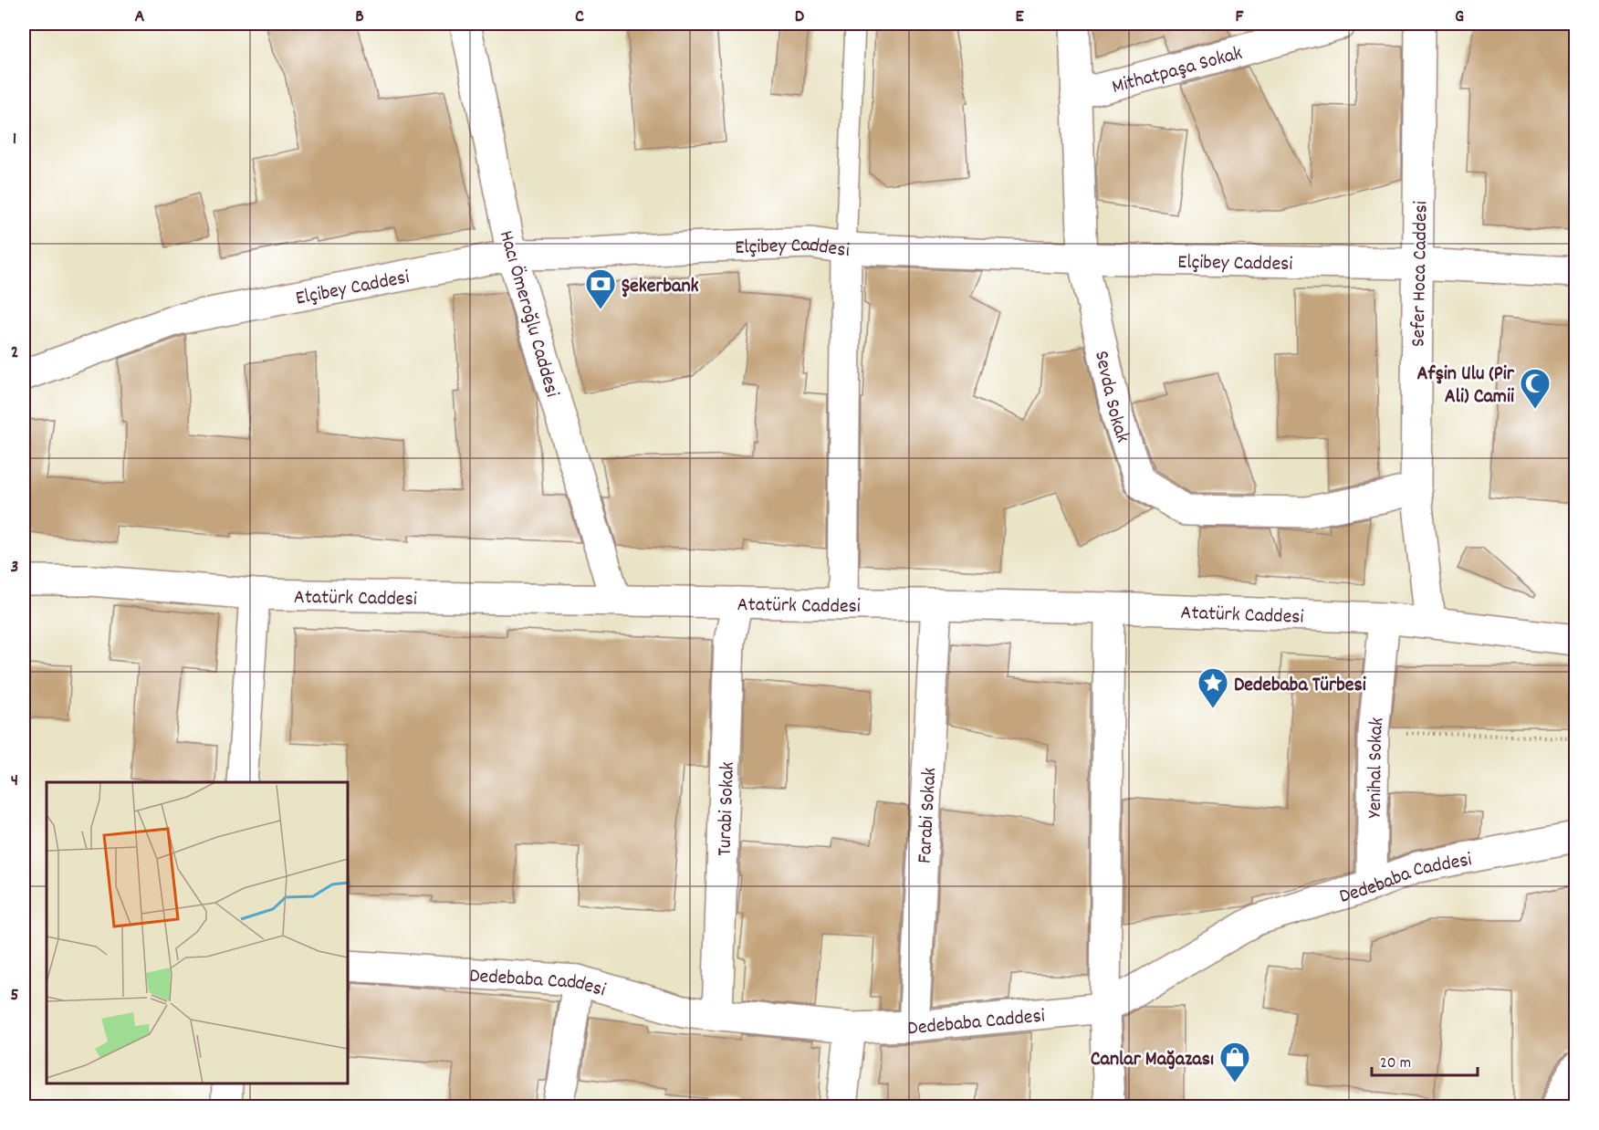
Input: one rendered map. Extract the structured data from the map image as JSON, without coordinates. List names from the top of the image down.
{
  "streets": {
    "street": [
      "Mithatpaşa Sokak",
      "Elçibey Caddesi",
      "Sefer Hoca Caddesi",
      "Hacı Ömeroğlu Caddesi",
      "Sevda Sokak",
      "Atatürk Caddesi",
      "Yenihal Sokak",
      "Turabi Sokak",
      "Farabi Sokak",
      "Dedebaba Caddesi"
    ]
  },
  "crossings": [
    ["Mithatpaşa Sokak", "Sevda Sokak"],
    ["Elçibey Caddesi", "Sefer Hoca Caddesi"],
    ["Elçibey Caddesi", "Hacı Ömeroğlu Caddesi"],
    ["Elçibey Caddesi", "Sevda Sokak"],
    ["Sefer Hoca Caddesi", "Sevda Sokak"],
    ["Sefer Hoca Caddesi", "Atatürk Caddesi"],
    ["Hacı Ömeroğlu Caddesi", "Atatürk Caddesi"],
    ["Atatürk Caddesi", "Yenihal Sokak"],
    ["Atatürk Caddesi", "Turabi Sokak"],
    ["Atatürk Caddesi", "Farabi Sokak"],
    ["Yenihal Sokak", "Dedebaba Caddesi"],
    ["Turabi Sokak", "Dedebaba Caddesi"],
    ["Farabi Sokak", "Dedebaba Caddesi"]
  ],
  "places": {
    "bank": ["Şekerbank"],
    "mosque": ["Afşin Ulu (Pir Ali) Camii"],
    "place": ["Dedebaba Türbesi"],
    "shop": ["Canlar Mağazası"]
  },
  "scale_bar": "20 m",
  "grid": {
    "columns": [
      "A",
      "B",
      "C",
      "D",
      "E",
      "F",
      "G"
    ],
    "rows": [
      "1",
      "2",
      "3",
      "4",
      "5"
    ]
  }
}
